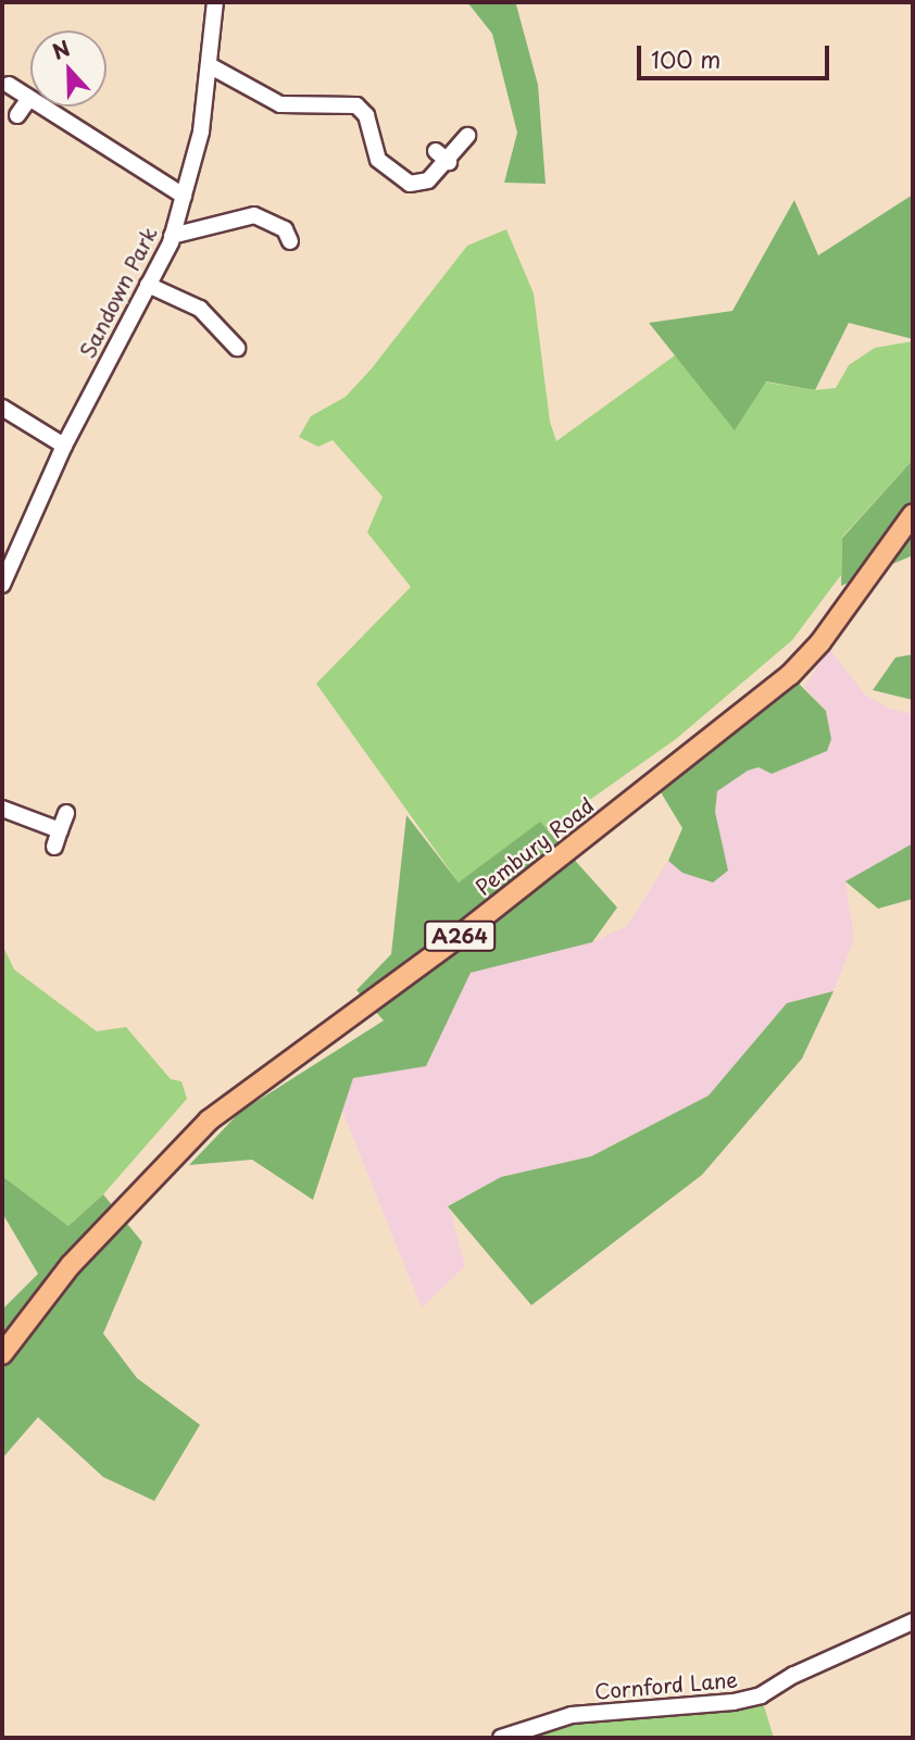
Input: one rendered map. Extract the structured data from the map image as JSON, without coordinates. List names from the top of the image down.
{
  "streets": {
    "main road": ["Pembury Road", "A264"],
    "street": ["Sandown Park", "Cornford Lane"]
  },
  "scale_bar": "100 m",
  "north": "top"
}
